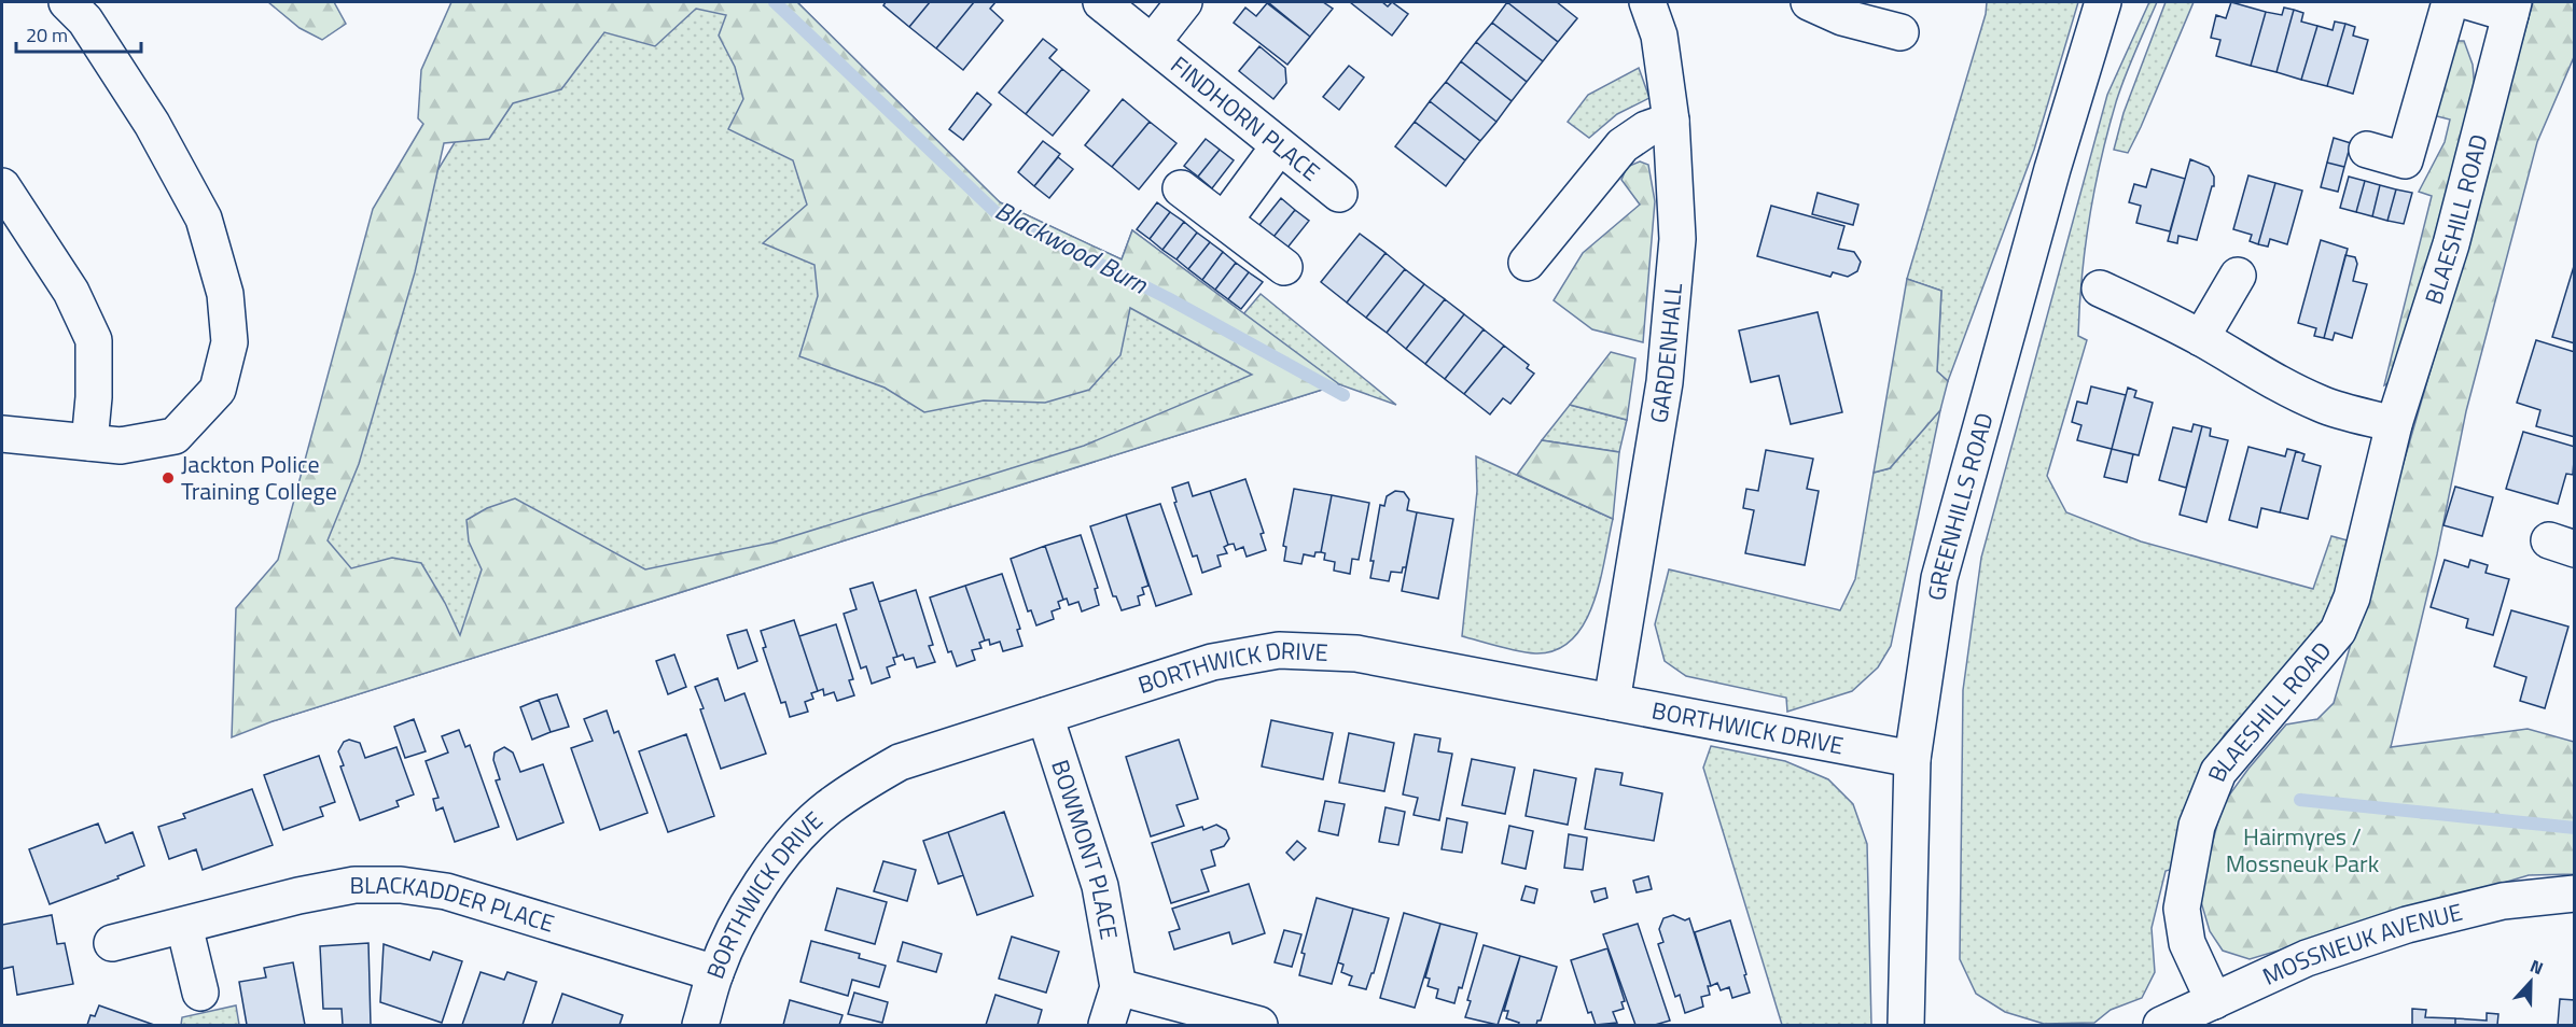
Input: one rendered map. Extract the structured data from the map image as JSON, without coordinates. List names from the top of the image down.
{
  "streets": {
    "street": [
      "FINDHORN PLACE",
      "BLAESHILL ROAD",
      "GARDENHALL",
      "GREENHILLS ROAD",
      "BORTHWICK DRIVE",
      "BOWMONT PLACE",
      "BLACKADDER PLACE",
      "MOSSNEUK AVENUE"
    ]
  },
  "crossings": [
    ["BLAESHILL ROAD", "MOSSNEUK AVENUE"],
    ["GARDENHALL", "BORTHWICK DRIVE"],
    ["GREENHILLS ROAD", "BORTHWICK DRIVE"],
    ["BORTHWICK DRIVE", "BOWMONT PLACE"],
    ["BORTHWICK DRIVE", "BLACKADDER PLACE"]
  ],
  "water": ["Blackwood Burn"],
  "parks": ["Hairmyres / Mossneuk Park"],
  "places": ["Jackton Police Training College"],
  "scale_bar": "20 m",
  "north": "top"
}
